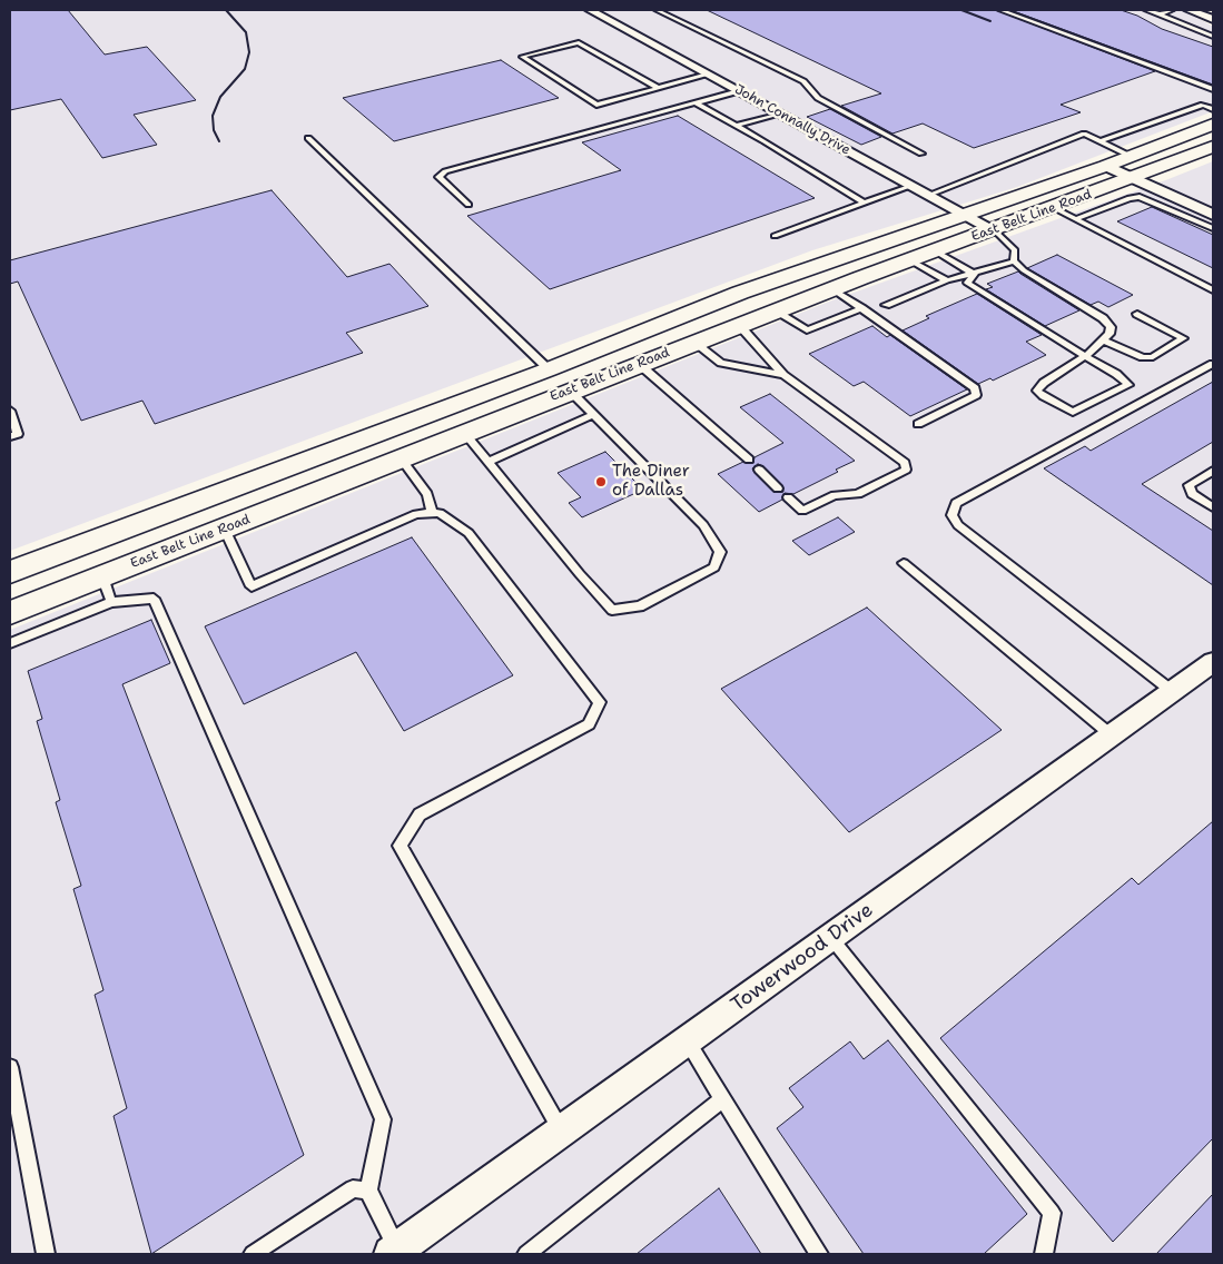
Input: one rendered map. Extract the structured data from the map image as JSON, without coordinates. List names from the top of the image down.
{
  "streets": {
    "main road": ["East Belt Line Road"],
    "street": ["John Connally Drive", "Towerwood Drive"]
  },
  "crossings": [
    ["John Connally Drive", "East Belt Line Road"]
  ],
  "places": ["The Diner of Dallas"]
}
